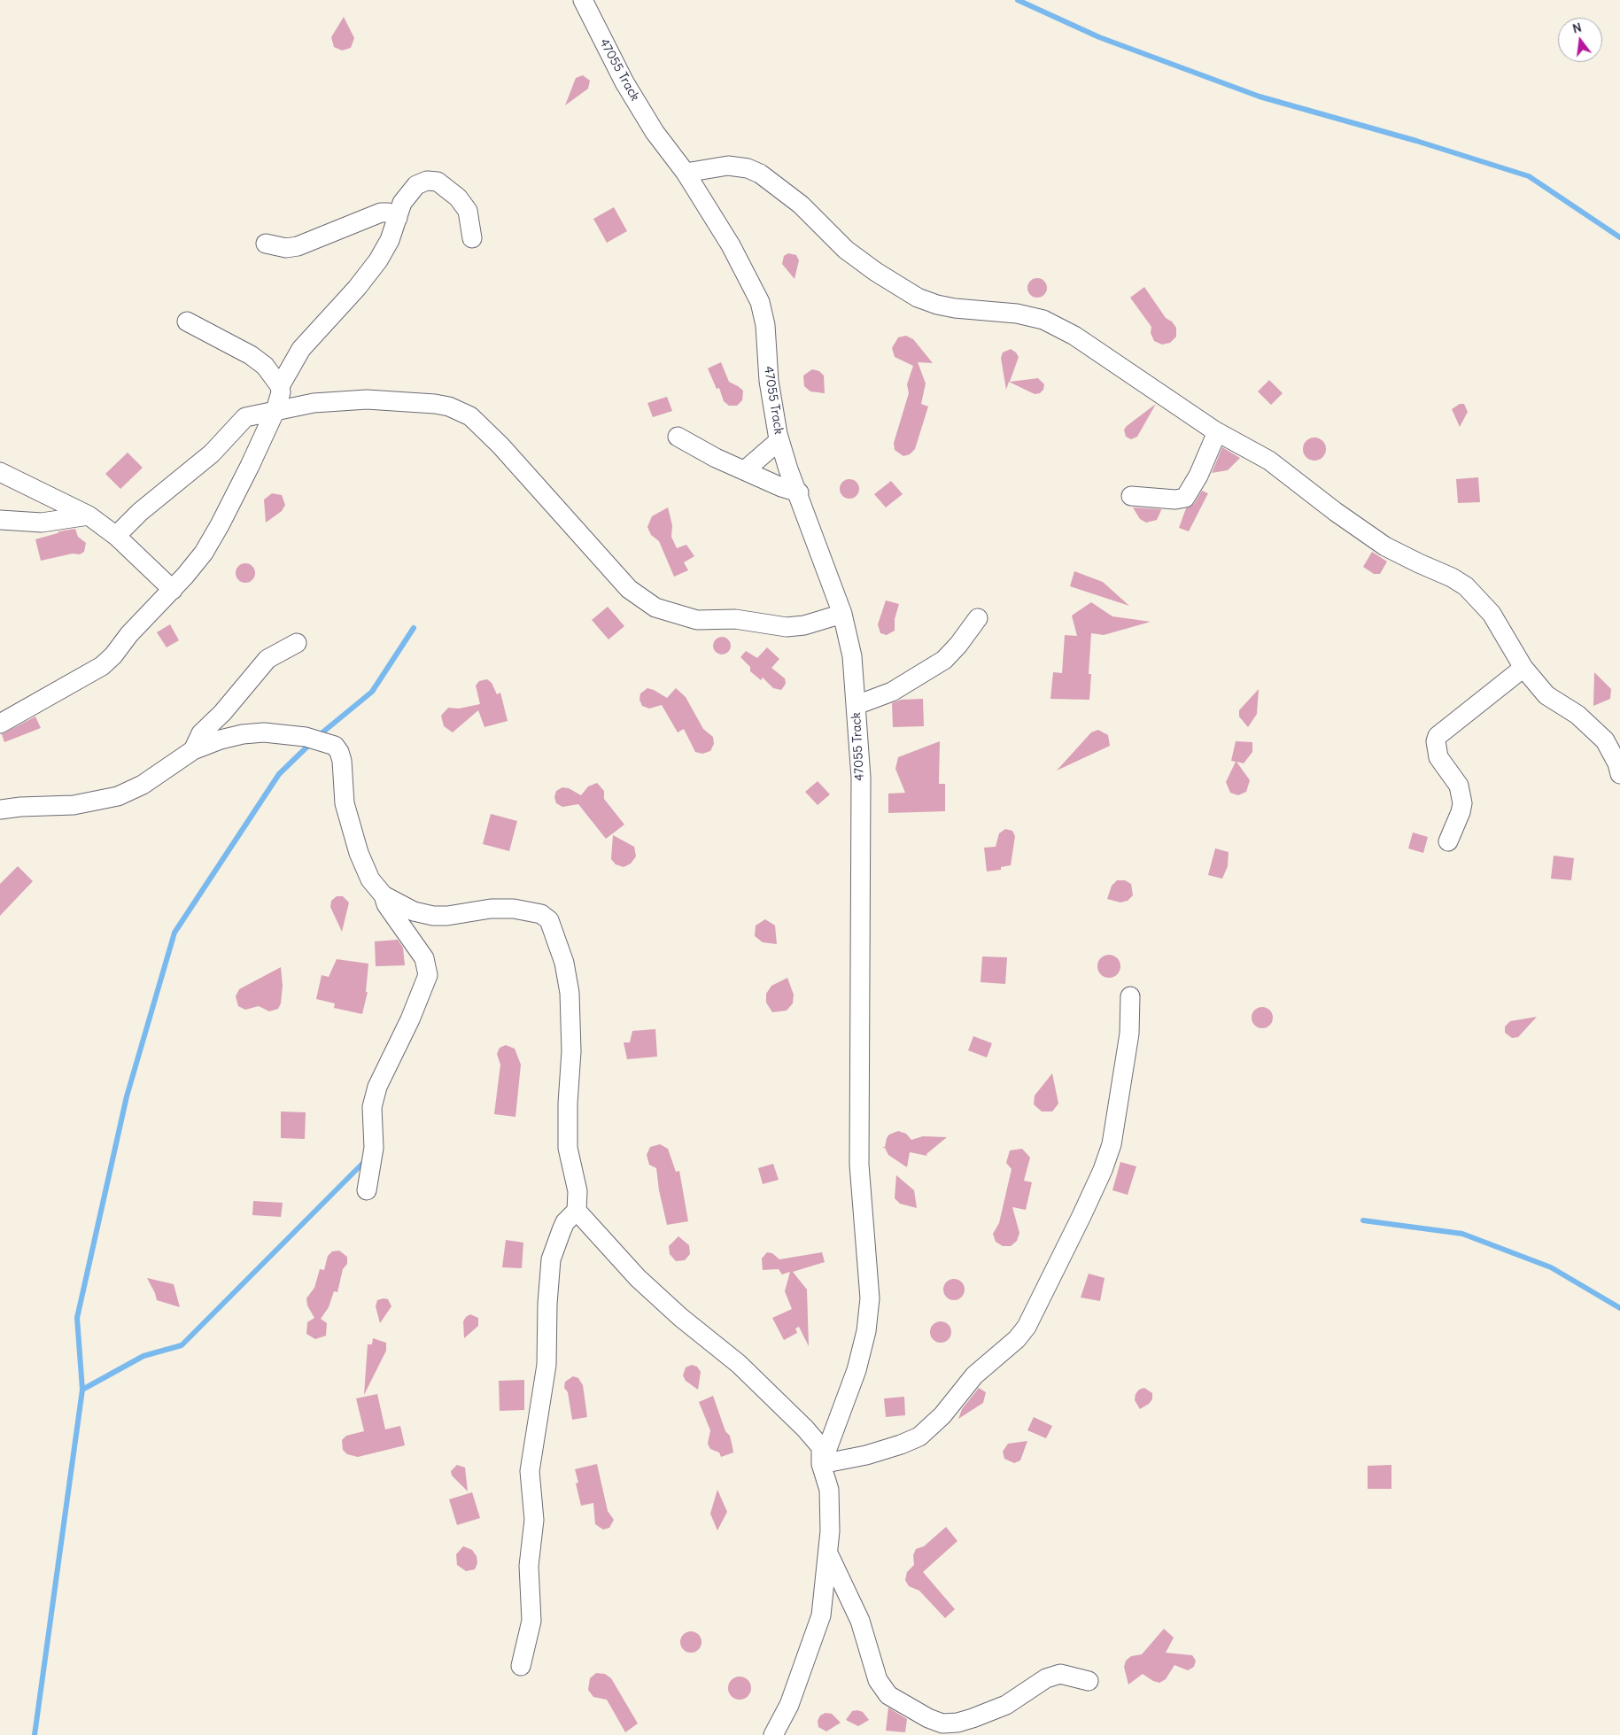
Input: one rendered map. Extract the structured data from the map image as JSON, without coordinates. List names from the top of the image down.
{
  "streets": {
    "street": ["47055 Track"]
  },
  "north": "top"
}
